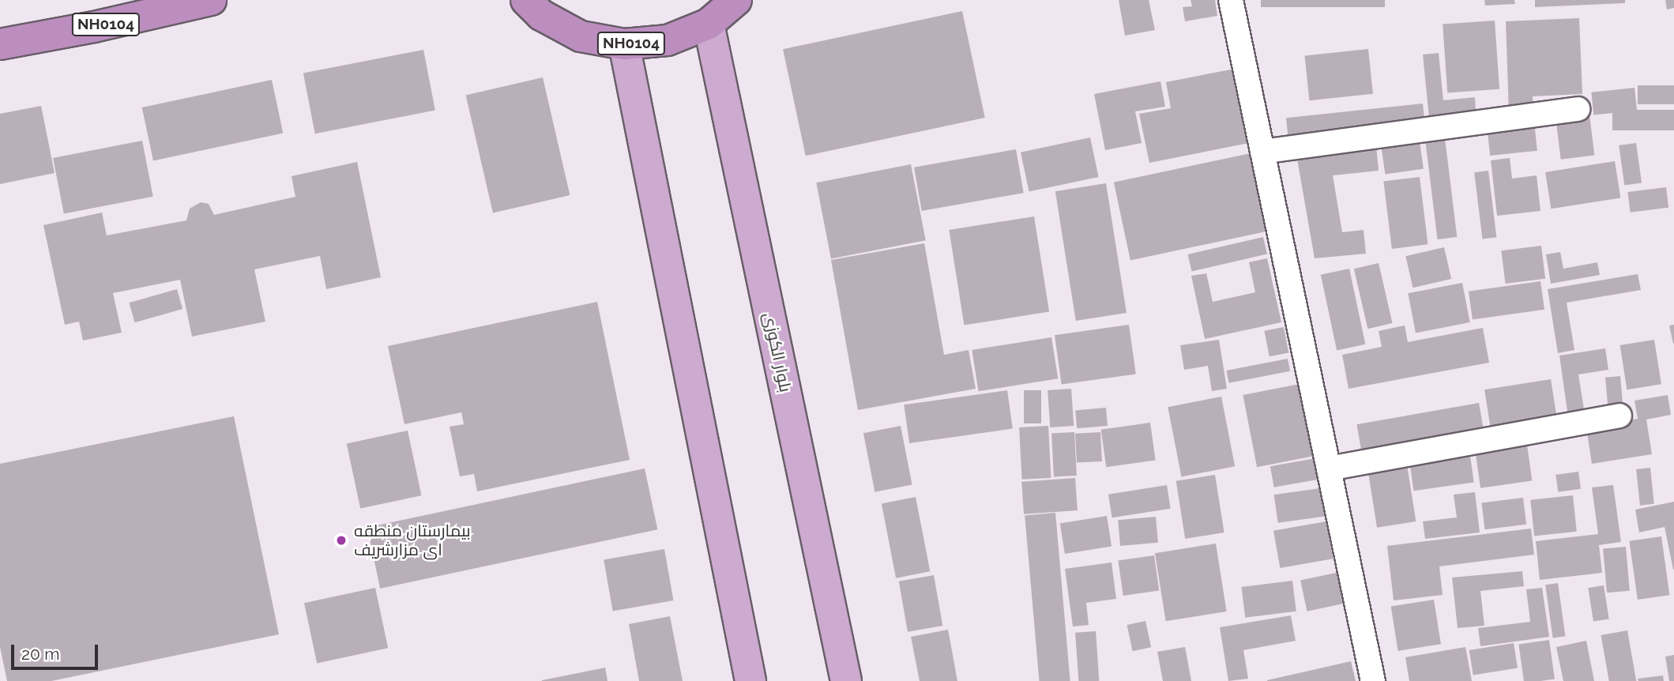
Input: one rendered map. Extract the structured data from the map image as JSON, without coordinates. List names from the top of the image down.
{
  "streets": {
    "highway": ["NH0104"],
    "main road": ["بلوار الکوزی"]
  },
  "crossings": [
    ["NH0104", "بلوار الکوزی"]
  ],
  "places": ["بیمارستان منطقه ای مزارشریف"],
  "scale_bar": "20 m"
}
